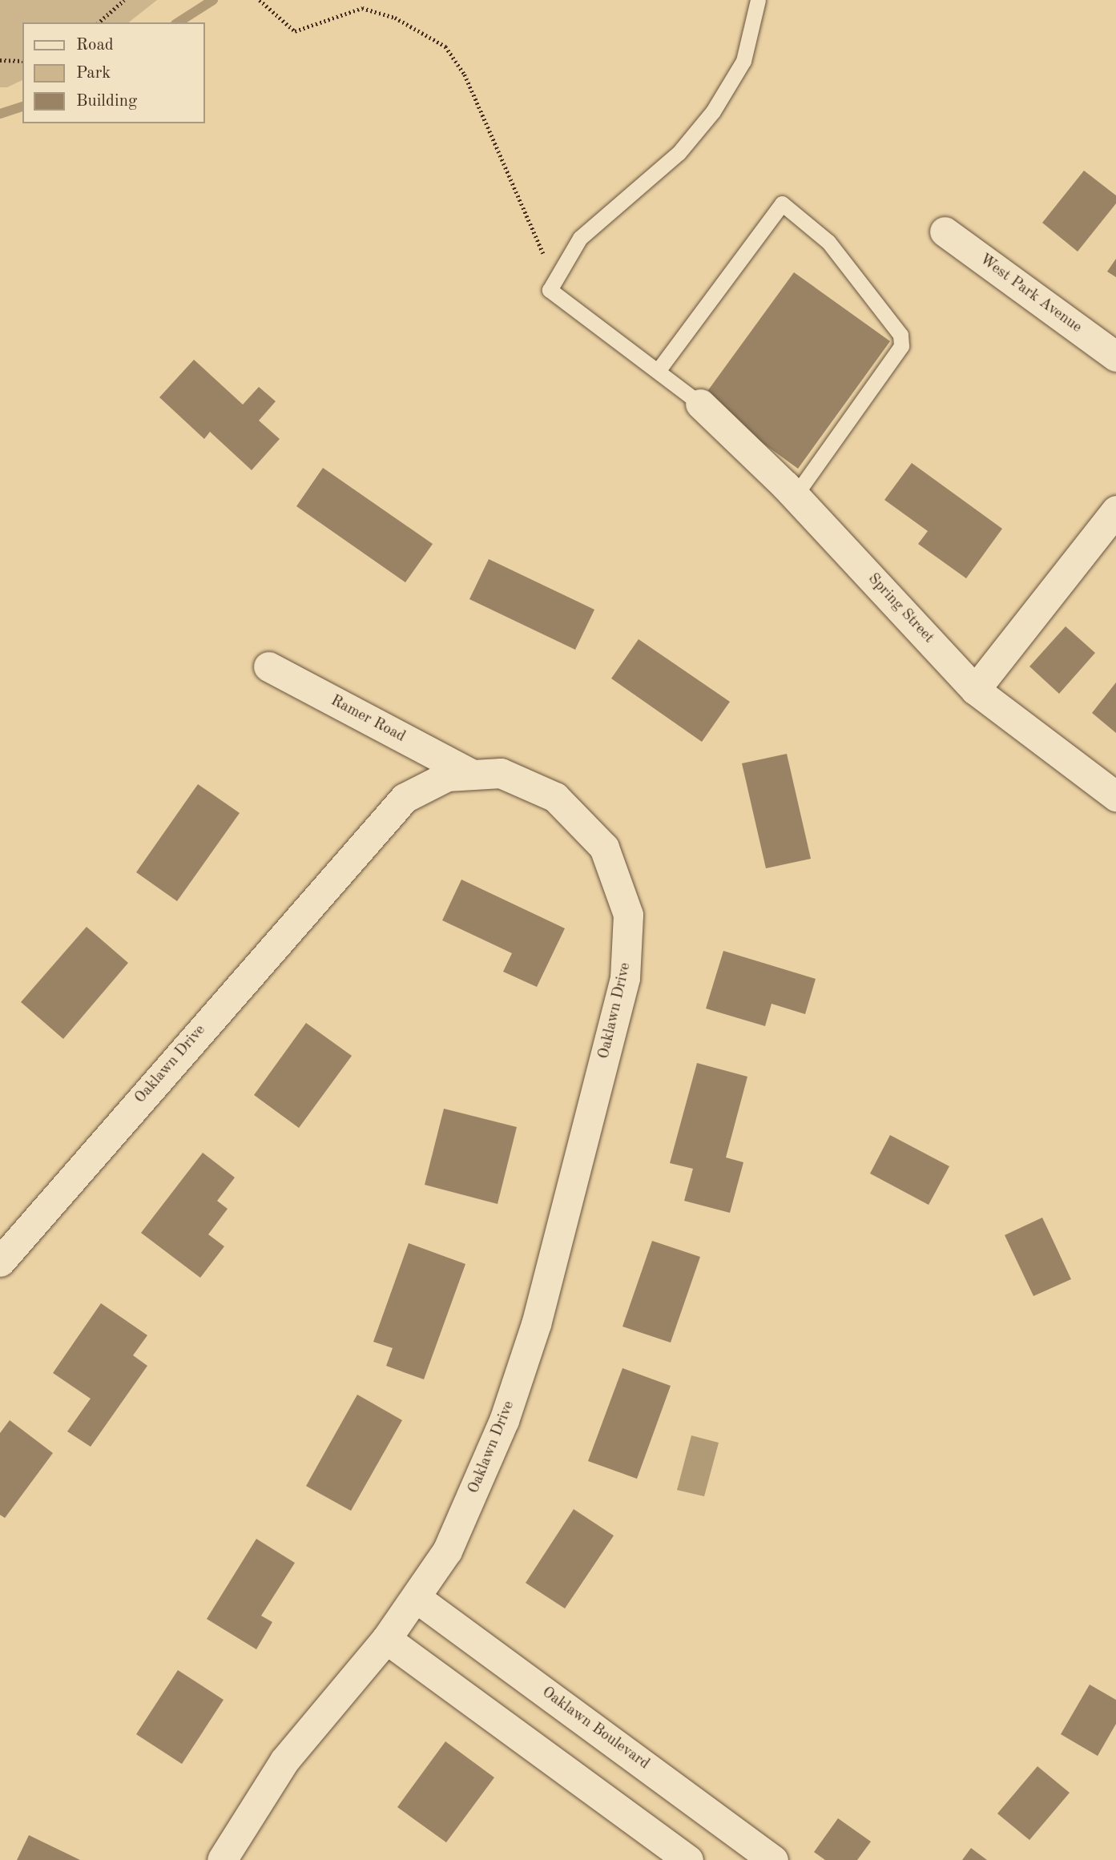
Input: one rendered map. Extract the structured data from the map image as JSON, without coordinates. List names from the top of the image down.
{
  "streets": {
    "street": [
      "West Park Avenue",
      "Spring Street",
      "Ramer Road",
      "Oaklawn Drive",
      "Oaklawn Boulevard"
    ]
  },
  "crossings": [
    ["Ramer Road", "Oaklawn Drive"],
    ["Oaklawn Drive", "Oaklawn Boulevard"]
  ],
  "legend": ["Road", "Park", "Building"]
}
